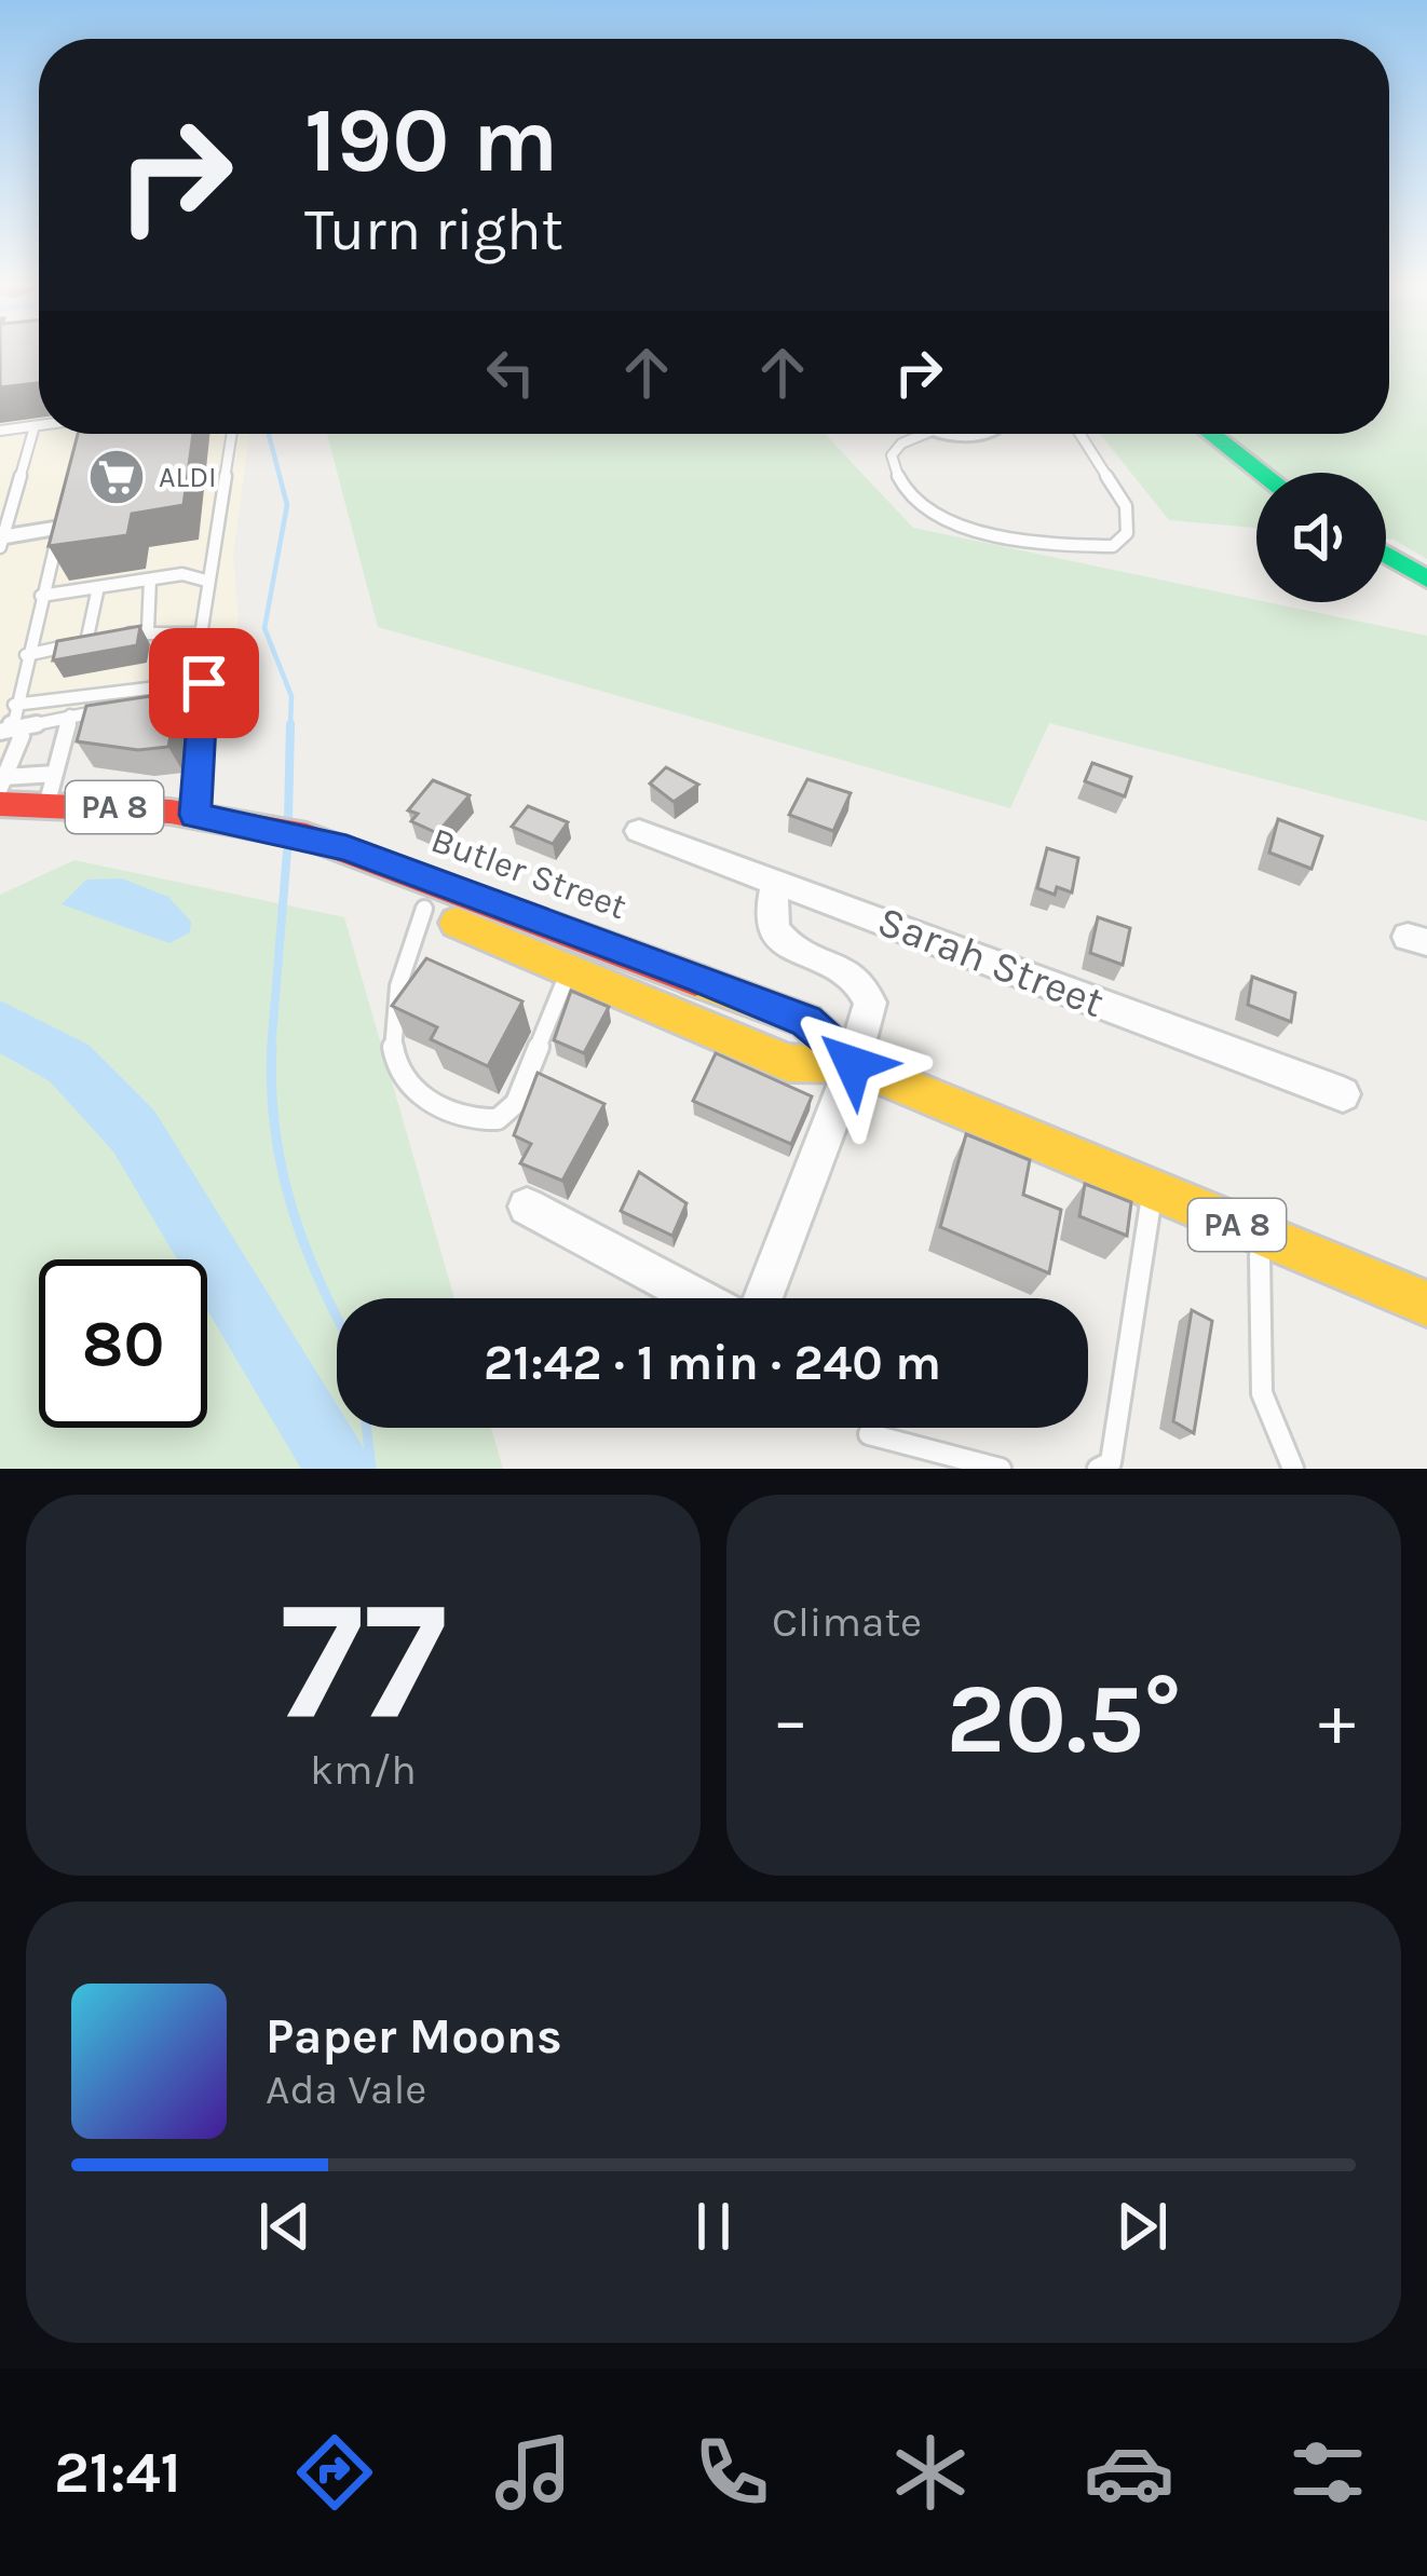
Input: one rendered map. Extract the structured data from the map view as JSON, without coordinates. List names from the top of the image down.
{
  "streets": {
    "main road": ["PA 8", "Butler Street"],
    "street": ["Sarah Street"]
  },
  "places": {
    "supermarket": ["ALDI"]
  },
  "page": {
    "turn": ["190 m", "Turn right"],
    "limit": "80",
    "trip": "21:42 · 1 min · 240 m",
    "tile": [
      ["77", "km/h"],
      "Climate"
    ],
    "heat": ["−", "20.5°", "+"],
    "song": ["Paper Moons", "Ada Vale"],
    "tabs": "21:41"
  }
}
